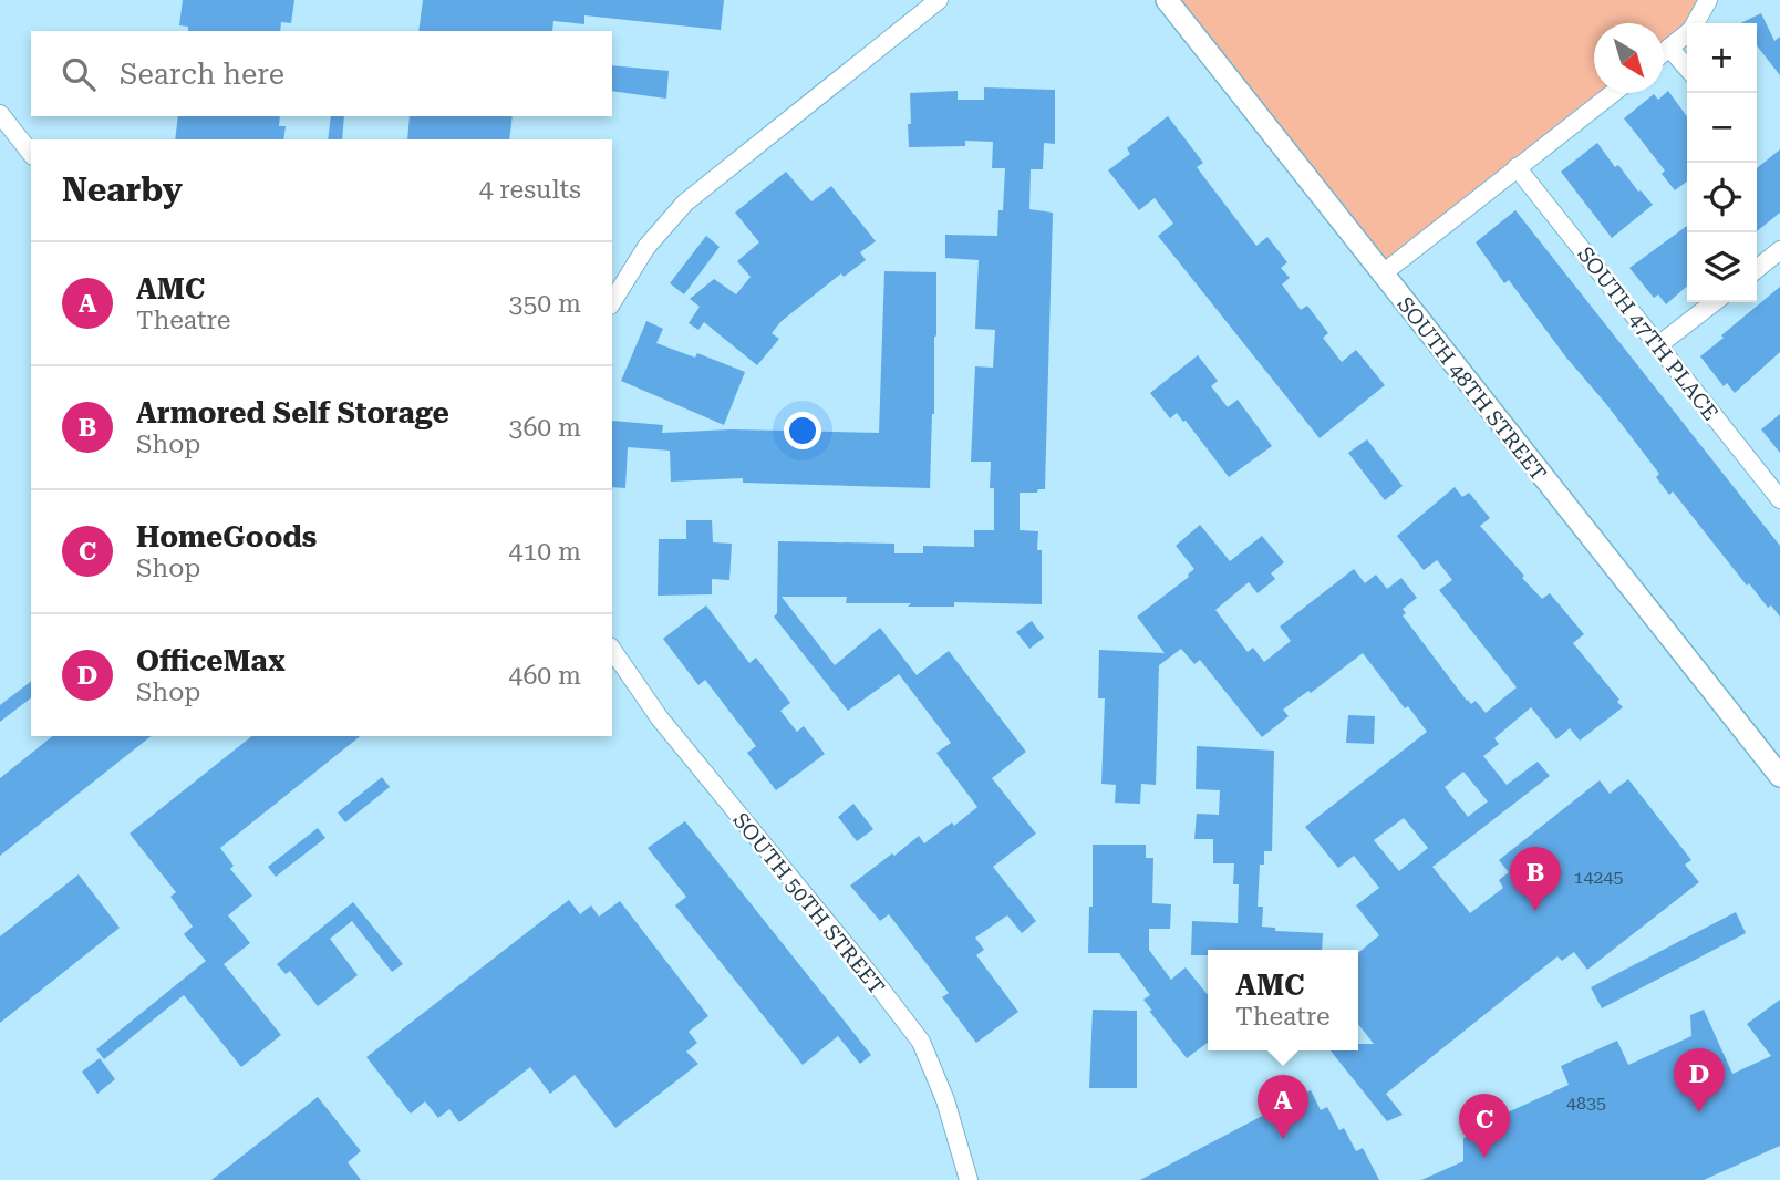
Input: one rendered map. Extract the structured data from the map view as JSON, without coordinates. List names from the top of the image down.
{
  "streets": {
    "main road": ["SOUTH 48TH STREET"],
    "street": ["SOUTH 47TH PLACE", "SOUTH 50TH STREET"]
  },
  "house_numbers": ["14245", "4835"],
  "north": "bottom right",
  "page": {
    "map_buttons": ["+", "−"],
    "search": "Search here",
    "heading": ["Nearby", "4 results"],
    "list": [
      {
        "mark": "A",
        "name": "AMC",
        "note": "Theatre",
        "value": "350 m"
      },
      {
        "mark": "B",
        "name": "Armored Self Storage",
        "note": "Shop",
        "value": "360 m"
      },
      {
        "mark": "C",
        "name": "HomeGoods",
        "note": "Shop",
        "value": "410 m"
      },
      {
        "mark": "D",
        "name": "OfficeMax",
        "note": "Shop",
        "value": "460 m"
      }
    ],
    "pins": [
      "B",
      "D",
      "A",
      "C"
    ],
    "popup": ["AMC", "Theatre"]
  }
}
